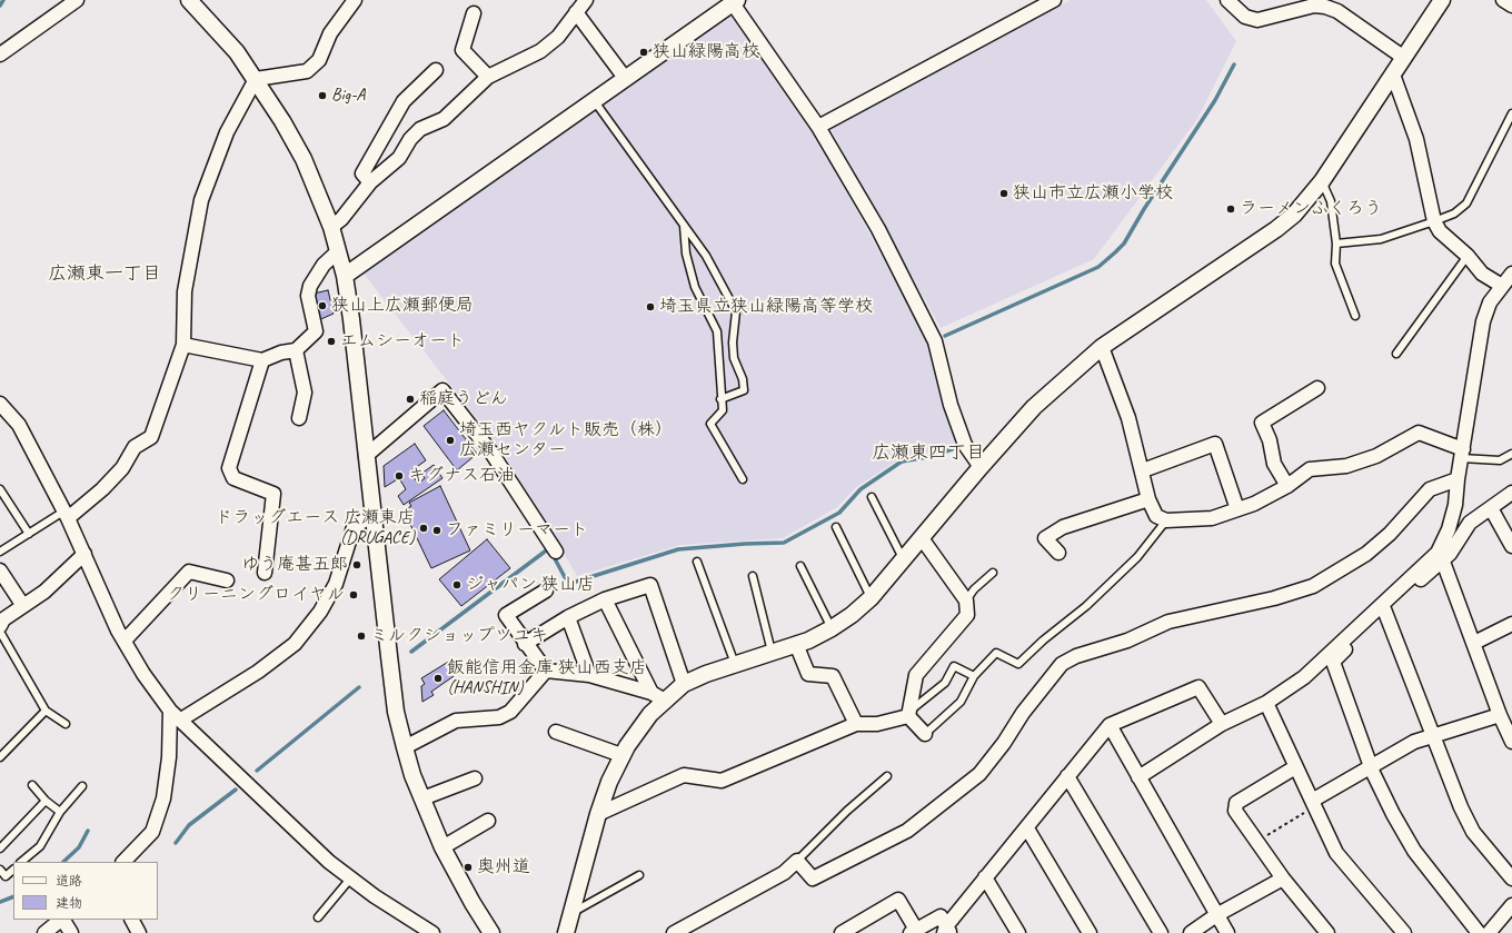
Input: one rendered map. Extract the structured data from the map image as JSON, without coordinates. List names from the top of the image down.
{
  "districts": ["広瀬東一丁目", "広瀬東四丁目"],
  "places": [
    "狭山緑陽高校",
    "Big-A",
    "狭山市立広瀬小学校",
    "ラーメンふくろう",
    "狭山上広瀬郵便局",
    "埼玉県立狭山緑陽高等学校",
    "エムシーオート",
    "稲庭うどん",
    "埼玉西ヤクルト販売（株） 広瀬センター",
    "キグナス石油",
    "ドラッグエース 広瀬東店 (DRUGACE)",
    "ファミリーマート",
    "ゆう庵甚五郎",
    "ジャパン 狭山店",
    "クリーニングロイヤル",
    "ミルクショップツユキ",
    "飯能信用金庫 狭山西支店 (HANSHIN)",
    "奥州道"
  ],
  "legend": ["道路", "建物"]
}
